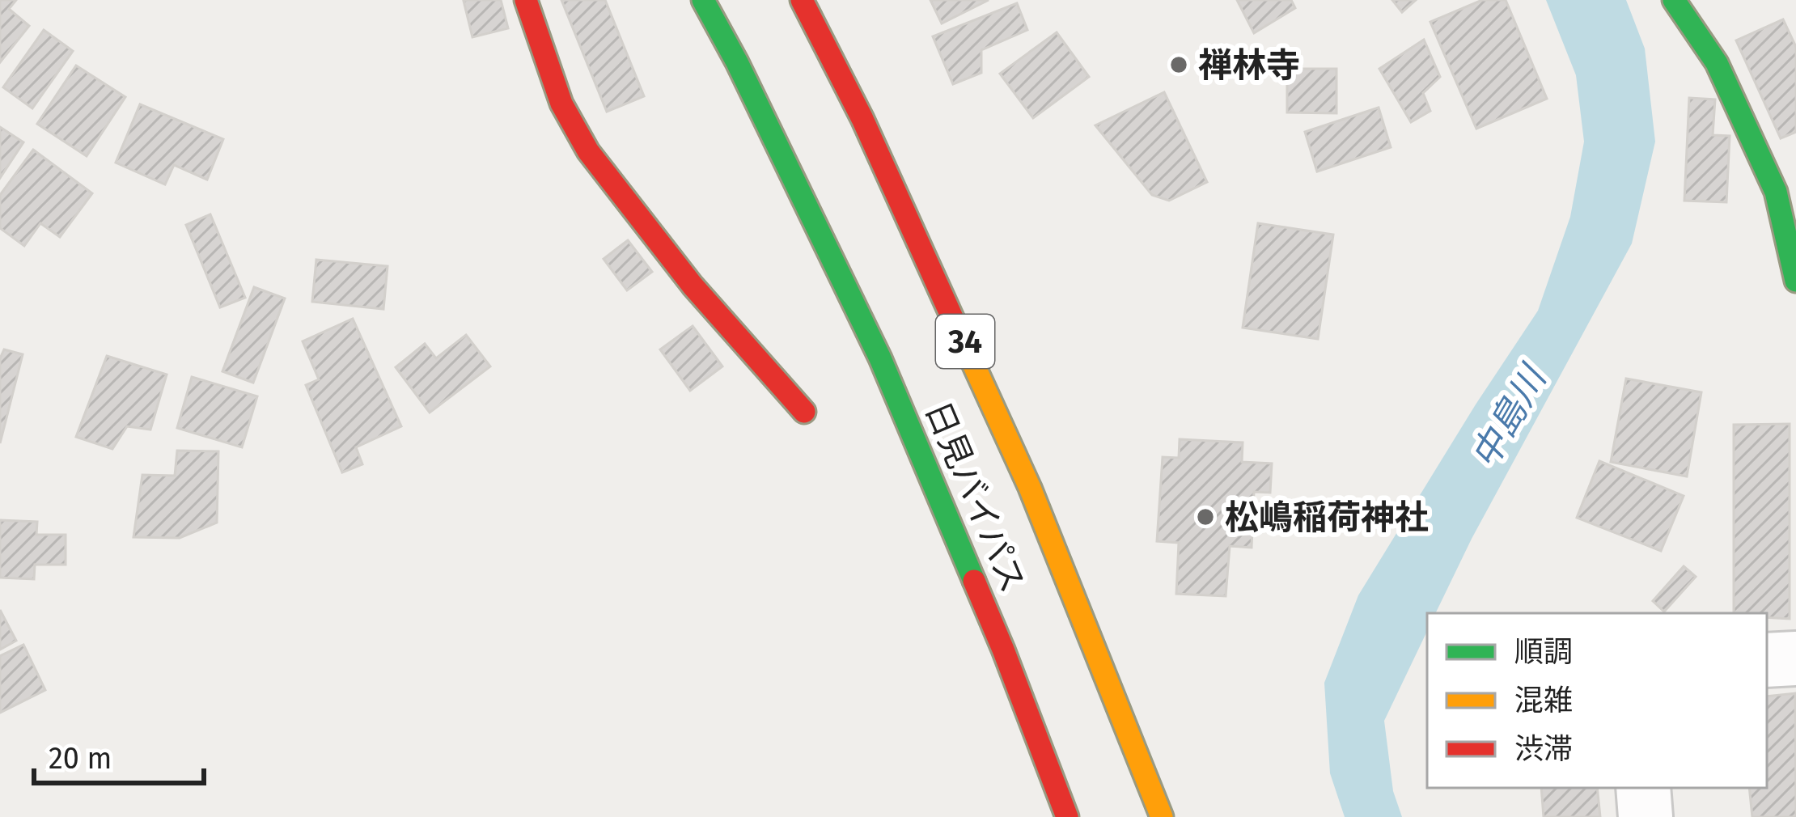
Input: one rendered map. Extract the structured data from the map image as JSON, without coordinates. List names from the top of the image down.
{
  "streets": {
    "main road": ["34", "日見バイパス"]
  },
  "water": ["中島川"],
  "places": ["禅林寺", "松嶋稲荷神社"],
  "legend": ["順調", "混雑", "渋滞"],
  "scale_bar": "20 m"
}
